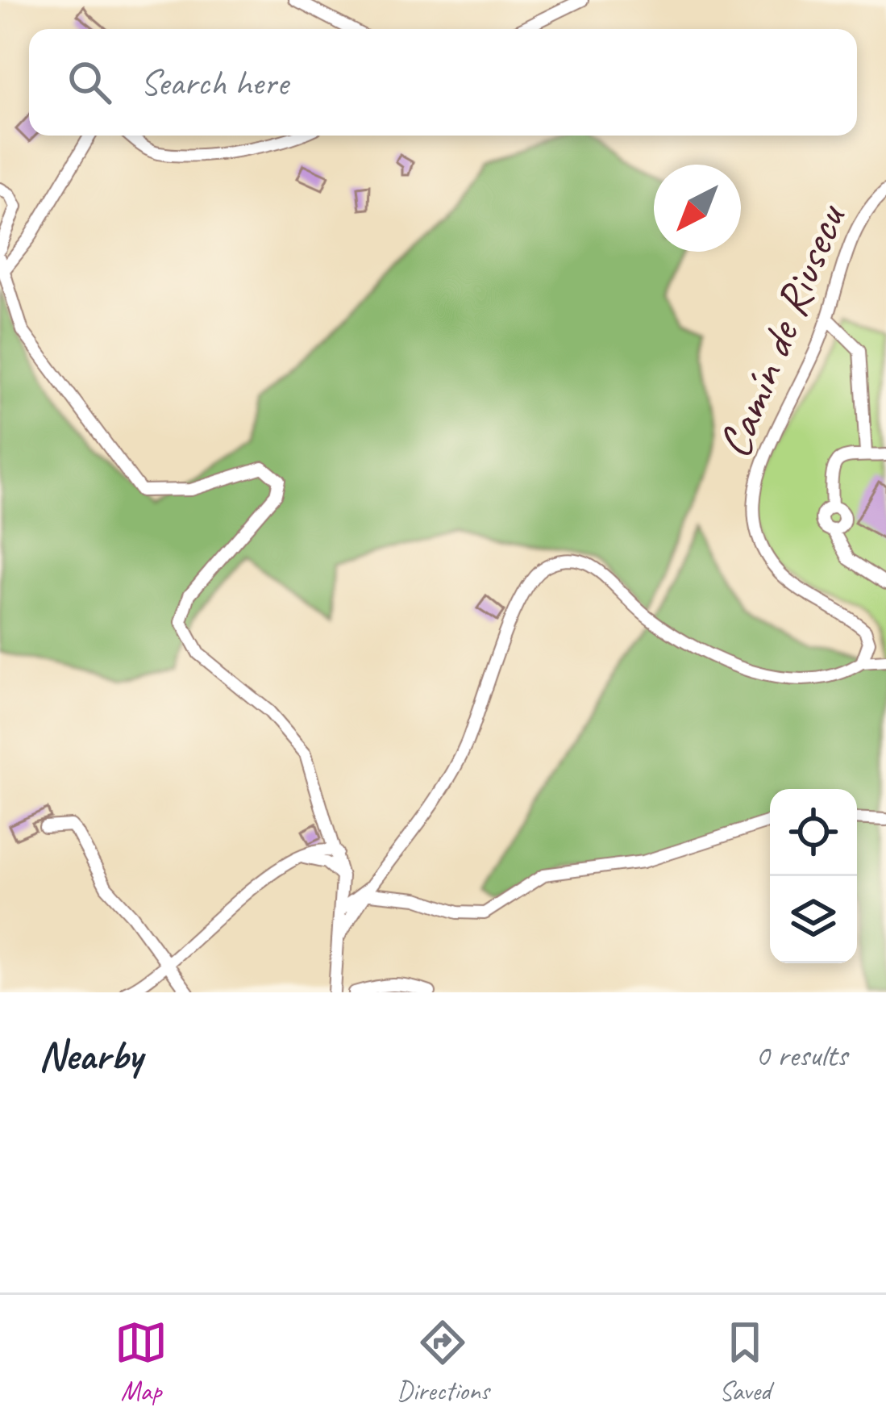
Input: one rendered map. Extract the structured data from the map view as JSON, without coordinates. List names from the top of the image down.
{
  "streets": {
    "street": ["Camín de Riusecu"]
  },
  "north": "bottom left",
  "page": {
    "search": "Search here",
    "heading": ["Nearby", "0 results"],
    "nav": ["Map", "Directions", "Saved"]
  }
}
